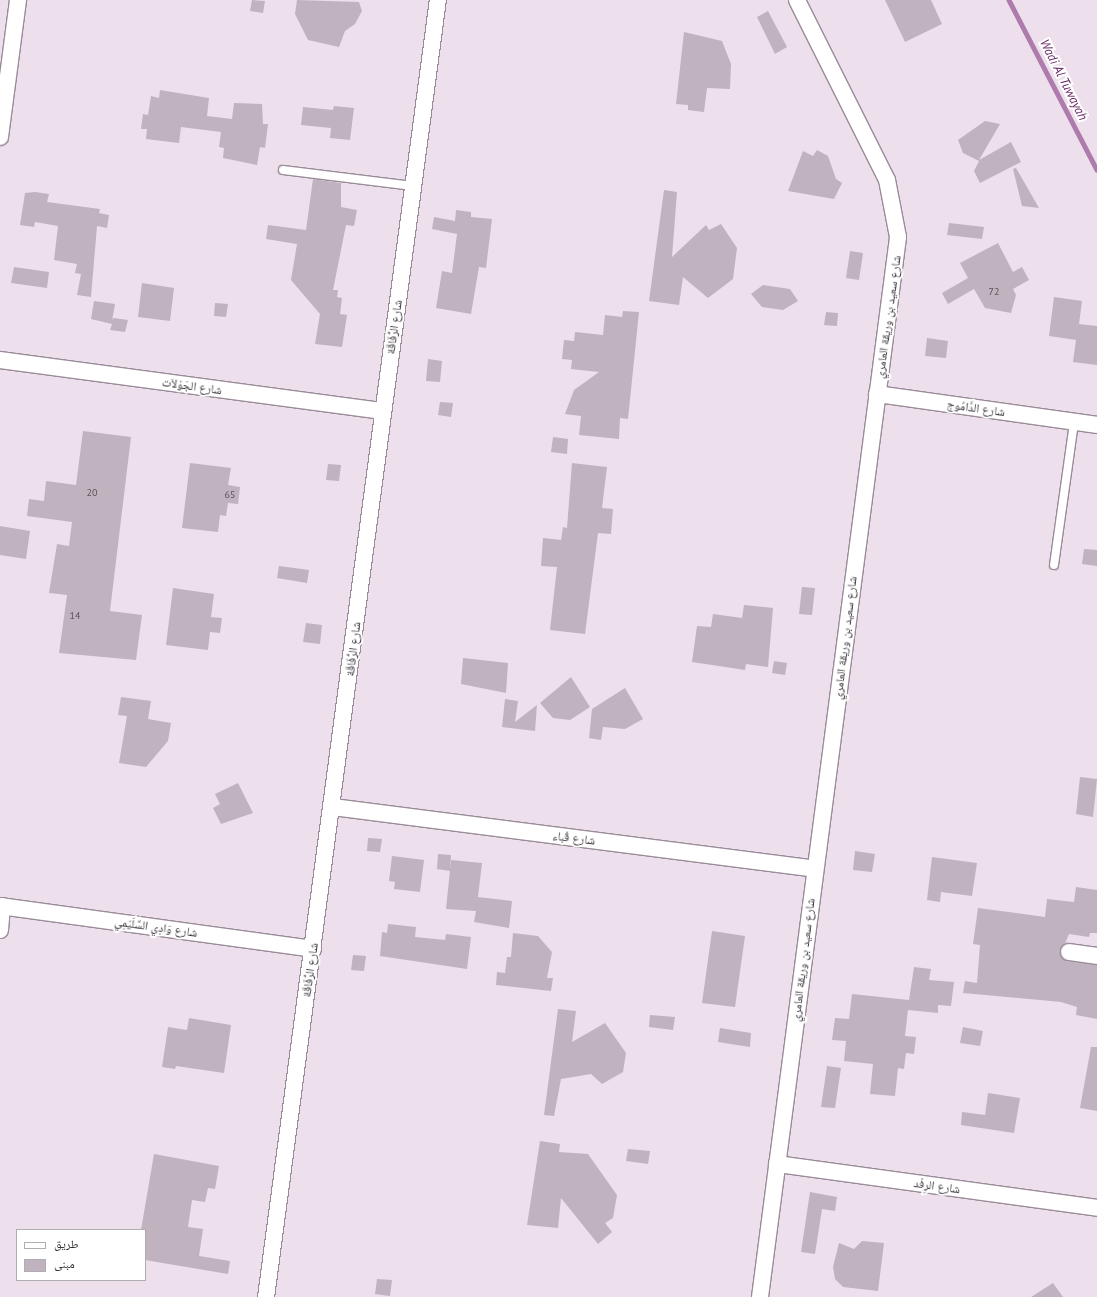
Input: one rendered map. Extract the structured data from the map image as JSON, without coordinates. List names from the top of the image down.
{
  "streets": {
    "street": [
      "شارع سعيد بن وريقة العامري",
      "شارع الرُّفَاقَة",
      "شارع الجَوْلاَت",
      "شارع الدَّامُوج",
      "شارع قُباء",
      "شارع وَادِي السِّلَيْمِي",
      "شارع الرِفْد"
    ]
  },
  "crossings": [
    ["شارع سعيد بن وريقة العامري", "شارع الدَّامُوج"],
    ["شارع سعيد بن وريقة العامري", "شارع قُباء"],
    ["شارع سعيد بن وريقة العامري", "شارع الرِفْد"],
    ["شارع الرُّفَاقَة", "شارع الجَوْلاَت"],
    ["شارع الرُّفَاقَة", "شارع قُباء"],
    ["شارع الرُّفَاقَة", "شارع وَادِي السِّلَيْمِي"]
  ],
  "water": ["Wadi Al Tuwayah"],
  "house_numbers": [
    "72",
    "20",
    "65",
    "14"
  ],
  "legend": ["طريق", "مبنى"]
}
